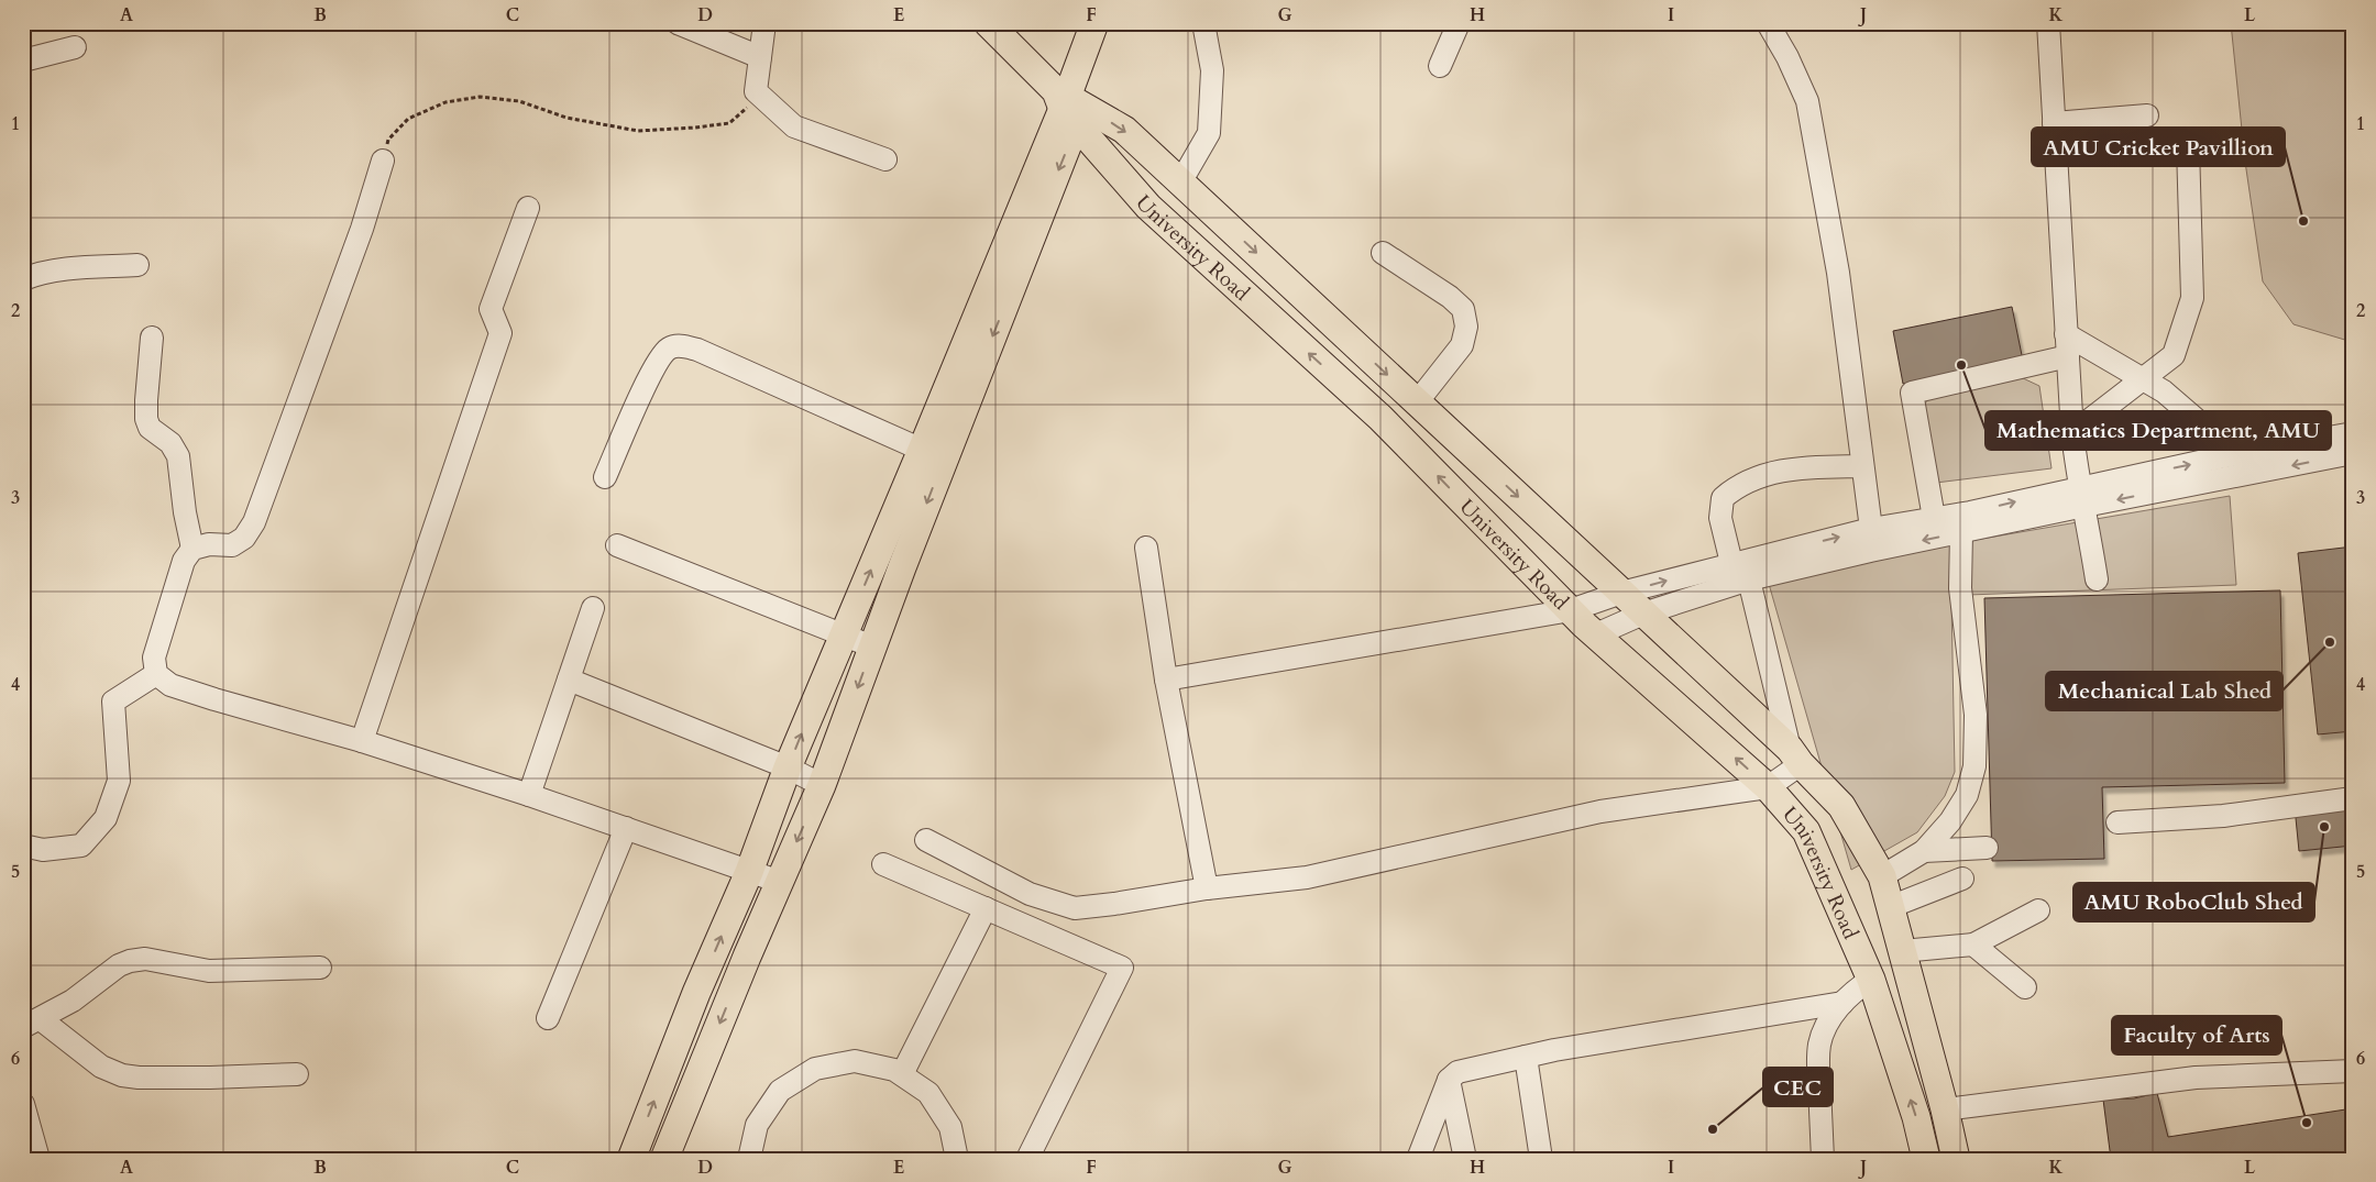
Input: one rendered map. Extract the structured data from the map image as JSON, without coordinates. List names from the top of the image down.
{
  "streets": {
    "main road": ["University Road"]
  },
  "places": [
    "AMU Cricket Pavillion",
    "Mathematics Department, AMU",
    "Mechanical Lab Shed",
    "AMU RoboClub Shed",
    "Faculty of Arts",
    "CEC"
  ],
  "grid": {
    "columns": [
      "A",
      "B",
      "C",
      "D",
      "E",
      "F",
      "G",
      "H",
      "I",
      "J",
      "K",
      "L"
    ],
    "rows": [
      "1",
      "2",
      "3",
      "4",
      "5",
      "6"
    ]
  }
}
